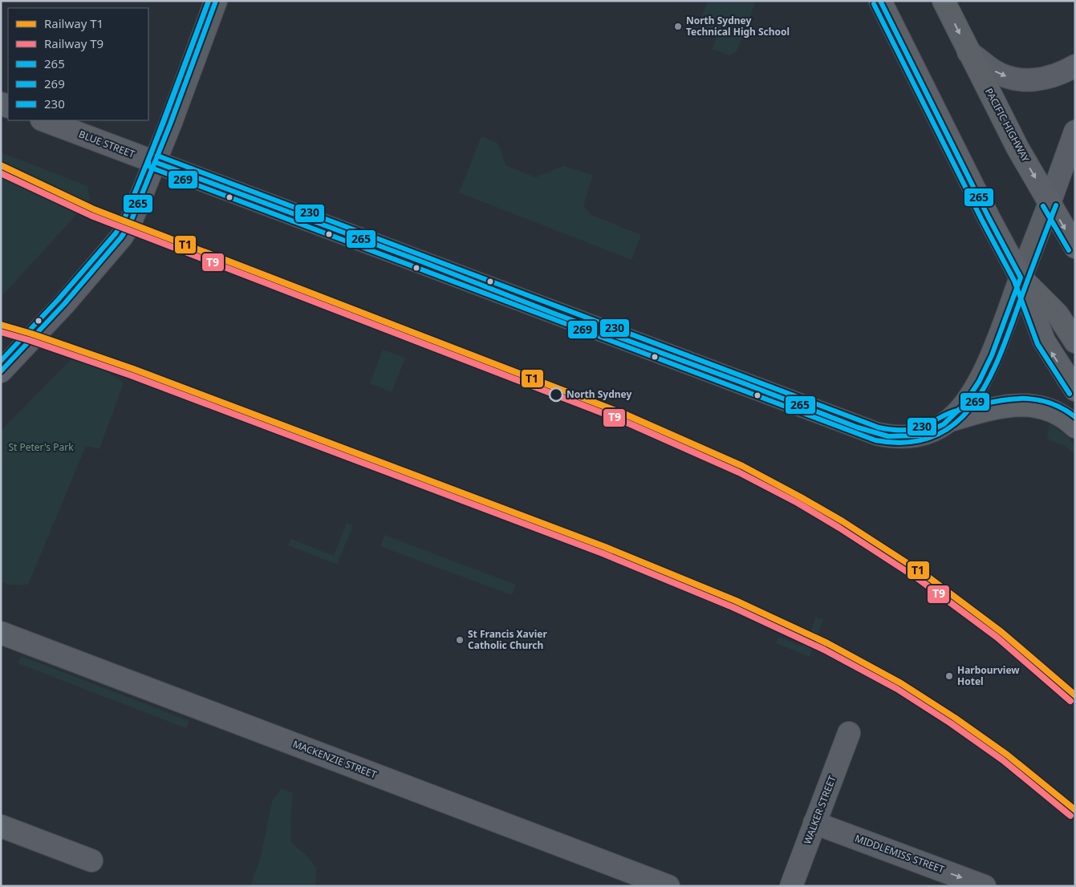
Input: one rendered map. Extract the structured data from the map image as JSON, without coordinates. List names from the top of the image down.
{
  "streets": {
    "main road": ["PACIFIC HIGHWAY", "BLUE STREET"],
    "street": ["MACKENZIE STREET", "WALKER STREET", "MIDDLEMISS STREET"]
  },
  "crossings": [
    ["WALKER STREET", "MIDDLEMISS STREET"]
  ],
  "one_way": ["MIDDLEMISS STREET"],
  "parks": ["St Peter's Park"],
  "places": [
    "North Sydney Technical High School",
    "North Sydney",
    "St Francis Xavier Catholic Church",
    "Harbourview Hotel"
  ],
  "lines": [
    "transit line 265",
    "transit line 269",
    "transit line 230",
    "rail line T1",
    "rail line T9"
  ],
  "legend": [
    "Railway T1",
    "Railway T9",
    "265",
    "269",
    "230"
  ]
}
